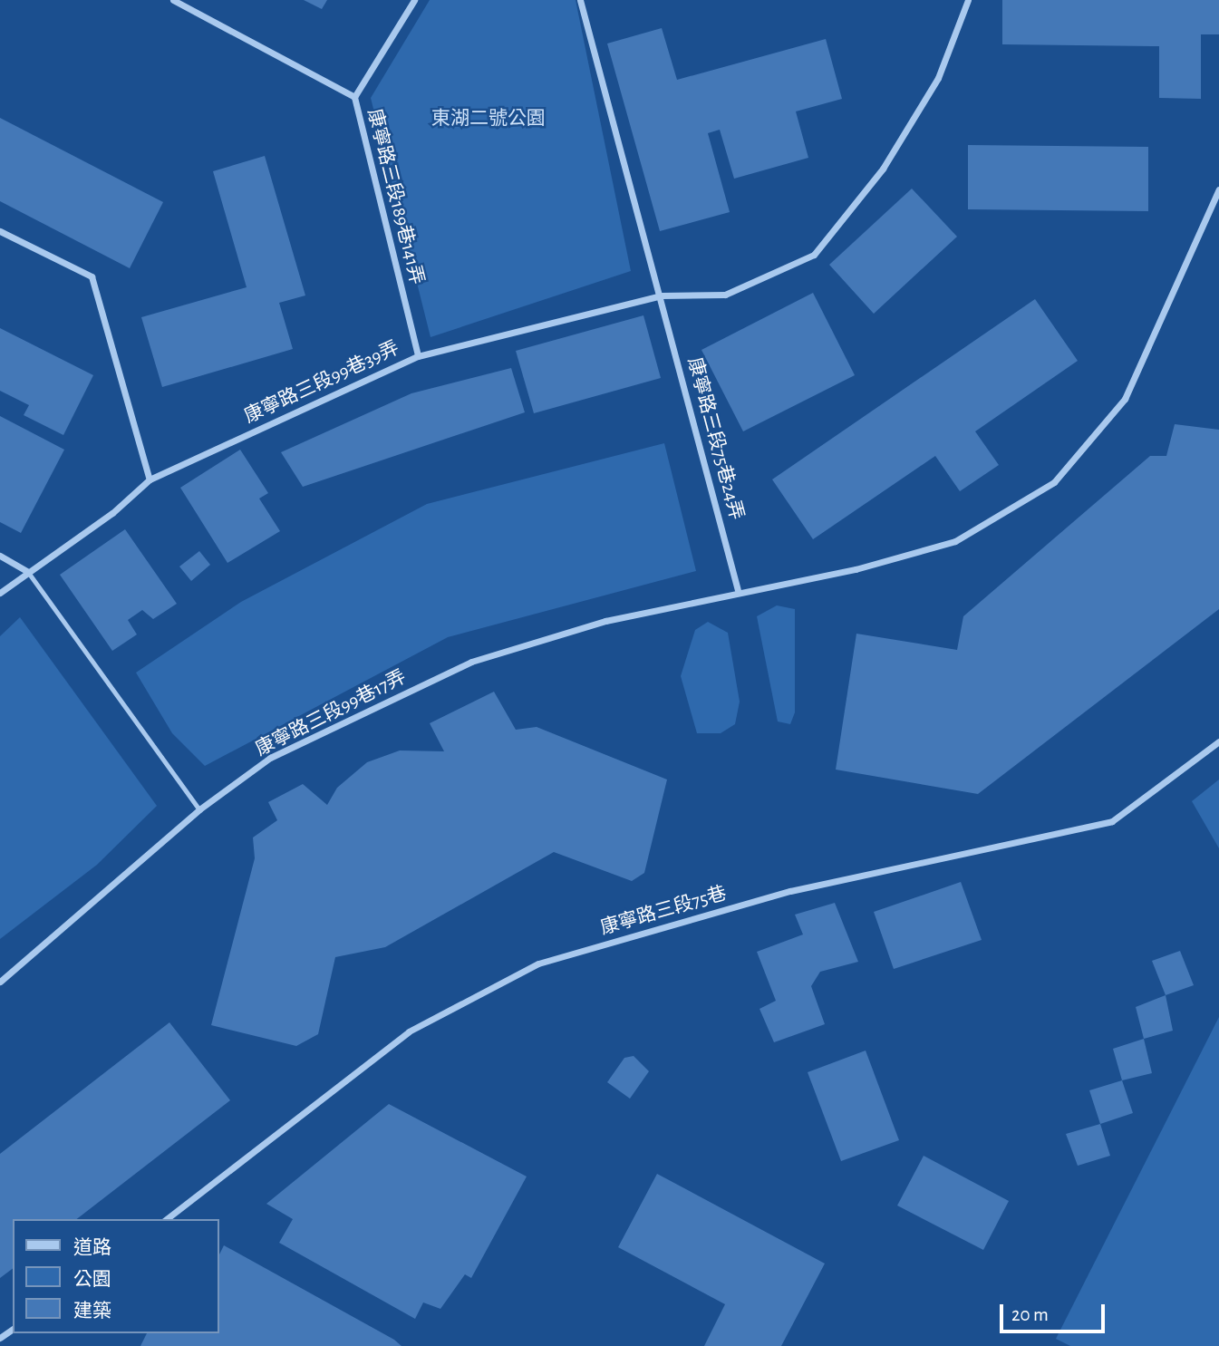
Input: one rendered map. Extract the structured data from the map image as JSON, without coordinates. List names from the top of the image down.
{
  "streets": {
    "street": [
      "康寧路三段189巷141弄",
      "康寧路三段99巷39弄",
      "康寧路三段75巷24弄",
      "康寧路三段99巷17弄",
      "康寧路三段75巷"
    ]
  },
  "crossings": [
    ["康寧路三段189巷141弄", "康寧路三段99巷39弄"],
    ["康寧路三段99巷39弄", "康寧路三段75巷24弄"],
    ["康寧路三段75巷24弄", "康寧路三段99巷17弄"]
  ],
  "parks": ["東湖二號公園"],
  "legend": ["道路", "公園", "建築"],
  "scale_bar": "20 m"
}
